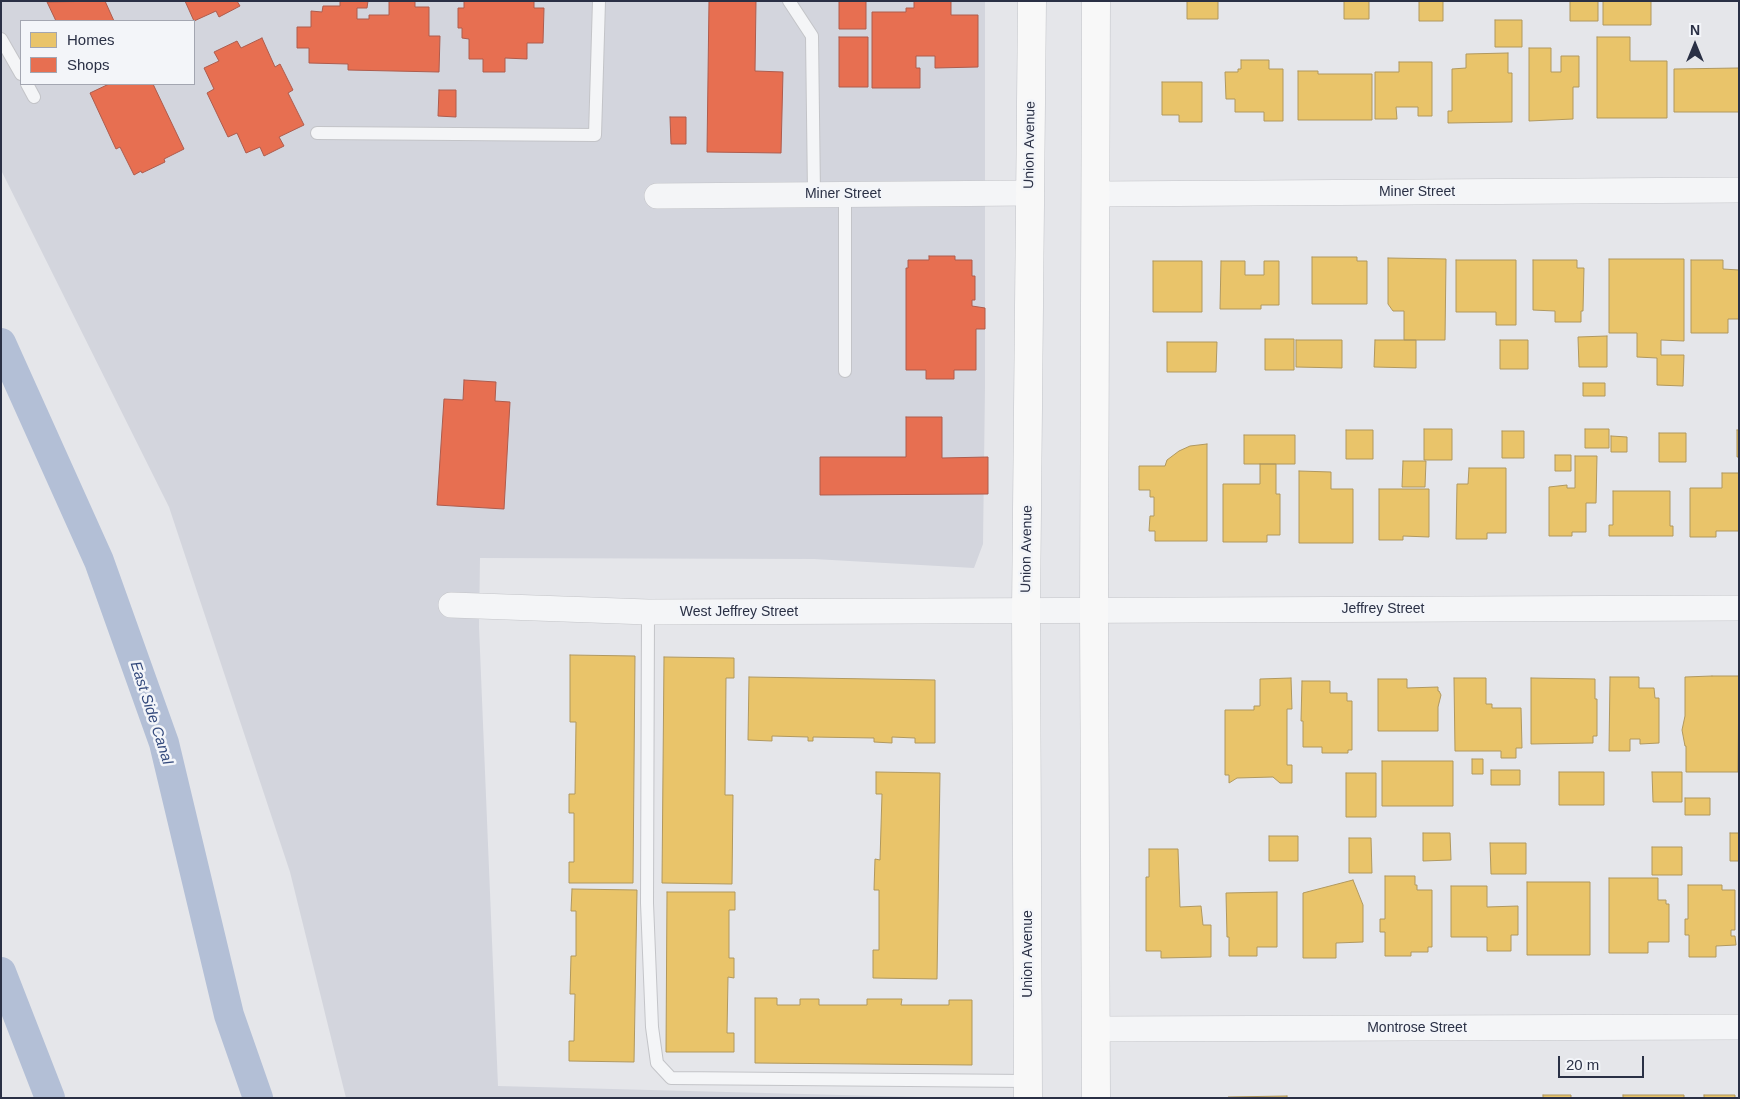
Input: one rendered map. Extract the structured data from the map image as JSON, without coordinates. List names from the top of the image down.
{
  "streets": {
    "main road": ["Union Avenue"],
    "street": [
      "Miner Street",
      "Jeffrey Street",
      "West Jeffrey Street",
      "Montrose Street"
    ]
  },
  "crossings": [
    ["Union Avenue", "Miner Street"],
    ["Union Avenue", "Jeffrey Street"],
    ["Union Avenue", "West Jeffrey Street"],
    ["Jeffrey Street", "West Jeffrey Street"]
  ],
  "water": ["East Side Canal"],
  "legend": ["Homes", "Shops"],
  "scale_bar": "20 m",
  "north": "top"
}
